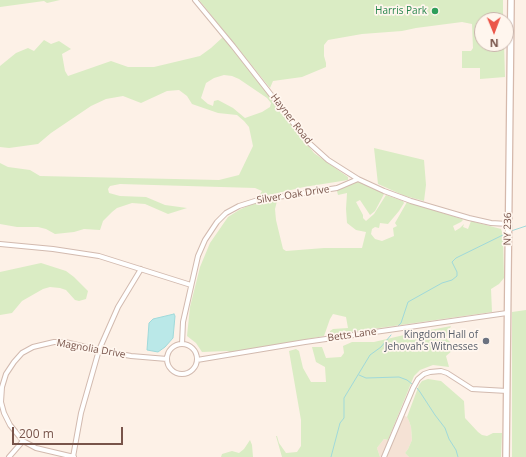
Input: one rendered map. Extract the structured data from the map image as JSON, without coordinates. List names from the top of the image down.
{
  "streets": {
    "main road": ["NY 236"],
    "street": [
      "Hayner Road",
      "Silver Oak Drive",
      "Betts Lane",
      "Magnolia Drive"
    ]
  },
  "crossings": [
    ["Hayner Road", "Silver Oak Drive"],
    ["Hayner Road", "NY 236"],
    ["Silver Oak Drive", "Betts Lane"],
    ["Silver Oak Drive", "Magnolia Drive"],
    ["NY 236", "Betts Lane"],
    ["Betts Lane", "Magnolia Drive"]
  ],
  "places": ["Harris Park", "Kingdom Hall of Jehovah’s Witnesses"],
  "scale_bar": "200 m",
  "north": "bottom"
}
